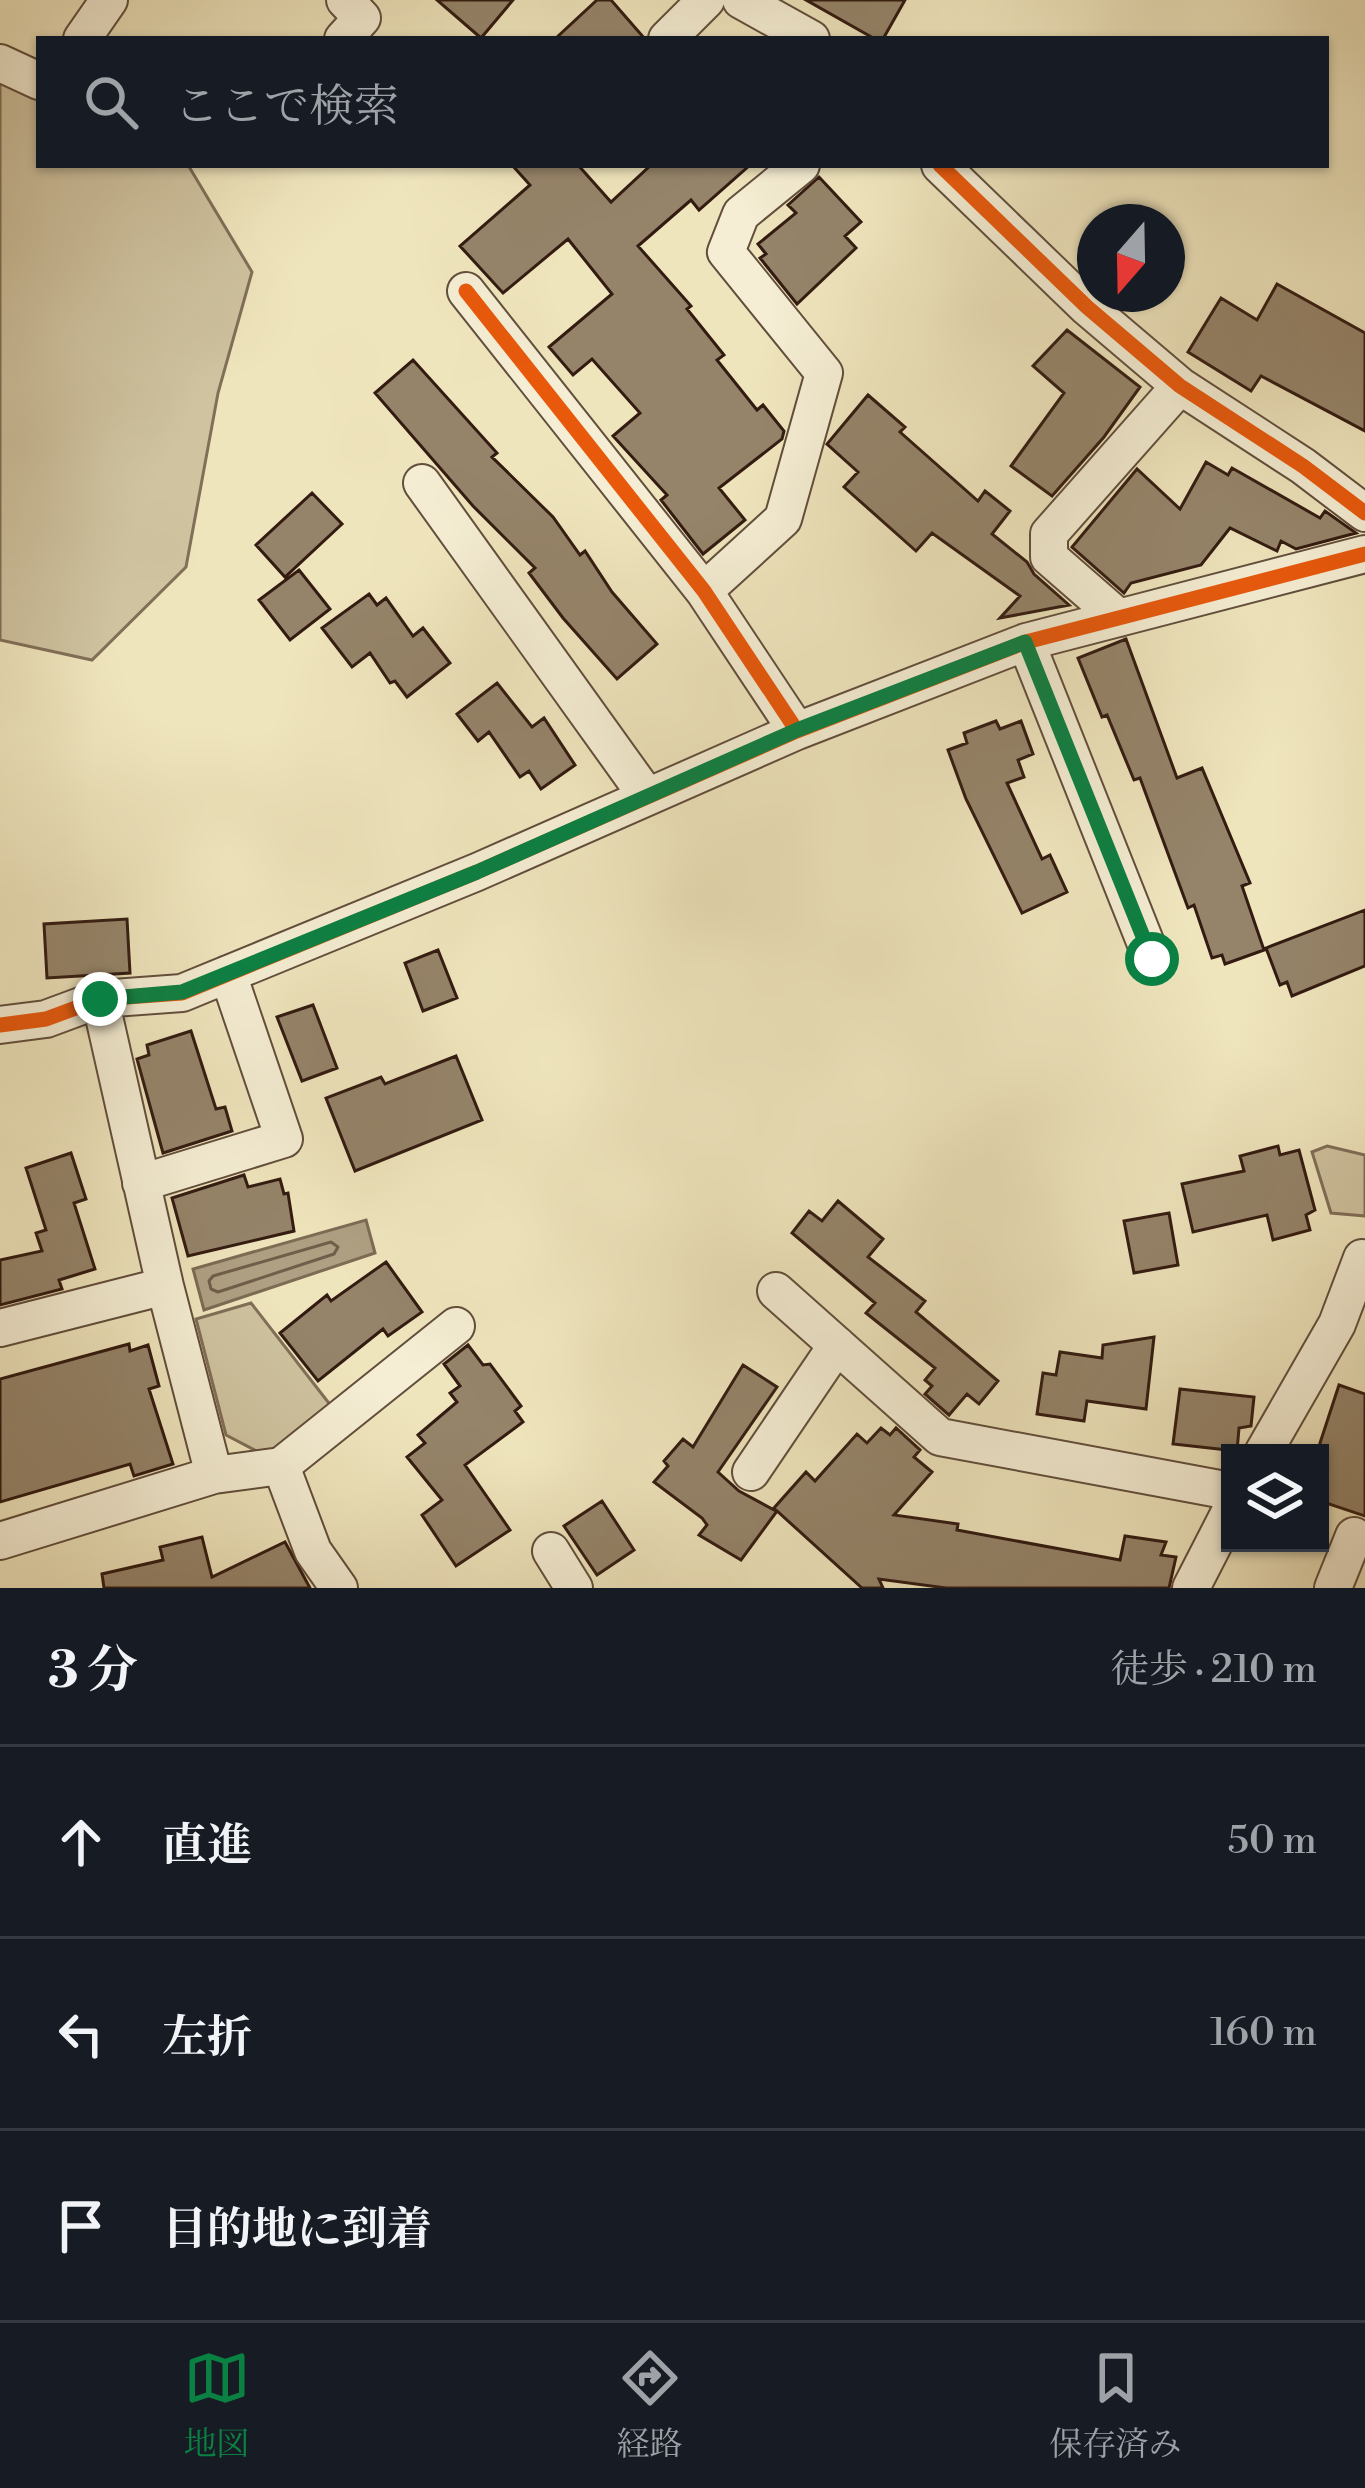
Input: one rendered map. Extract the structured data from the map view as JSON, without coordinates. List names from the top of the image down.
{
  "north": "bottom",
  "page": {
    "search": "ここで検索",
    "heading": ["3 分", "徒歩 · 210 m"],
    "list": [
      ["直進", "50 m"],
      ["左折", "160 m"],
      "目的地に到着"
    ],
    "nav": ["地図", "経路", "保存済み"]
  }
}
